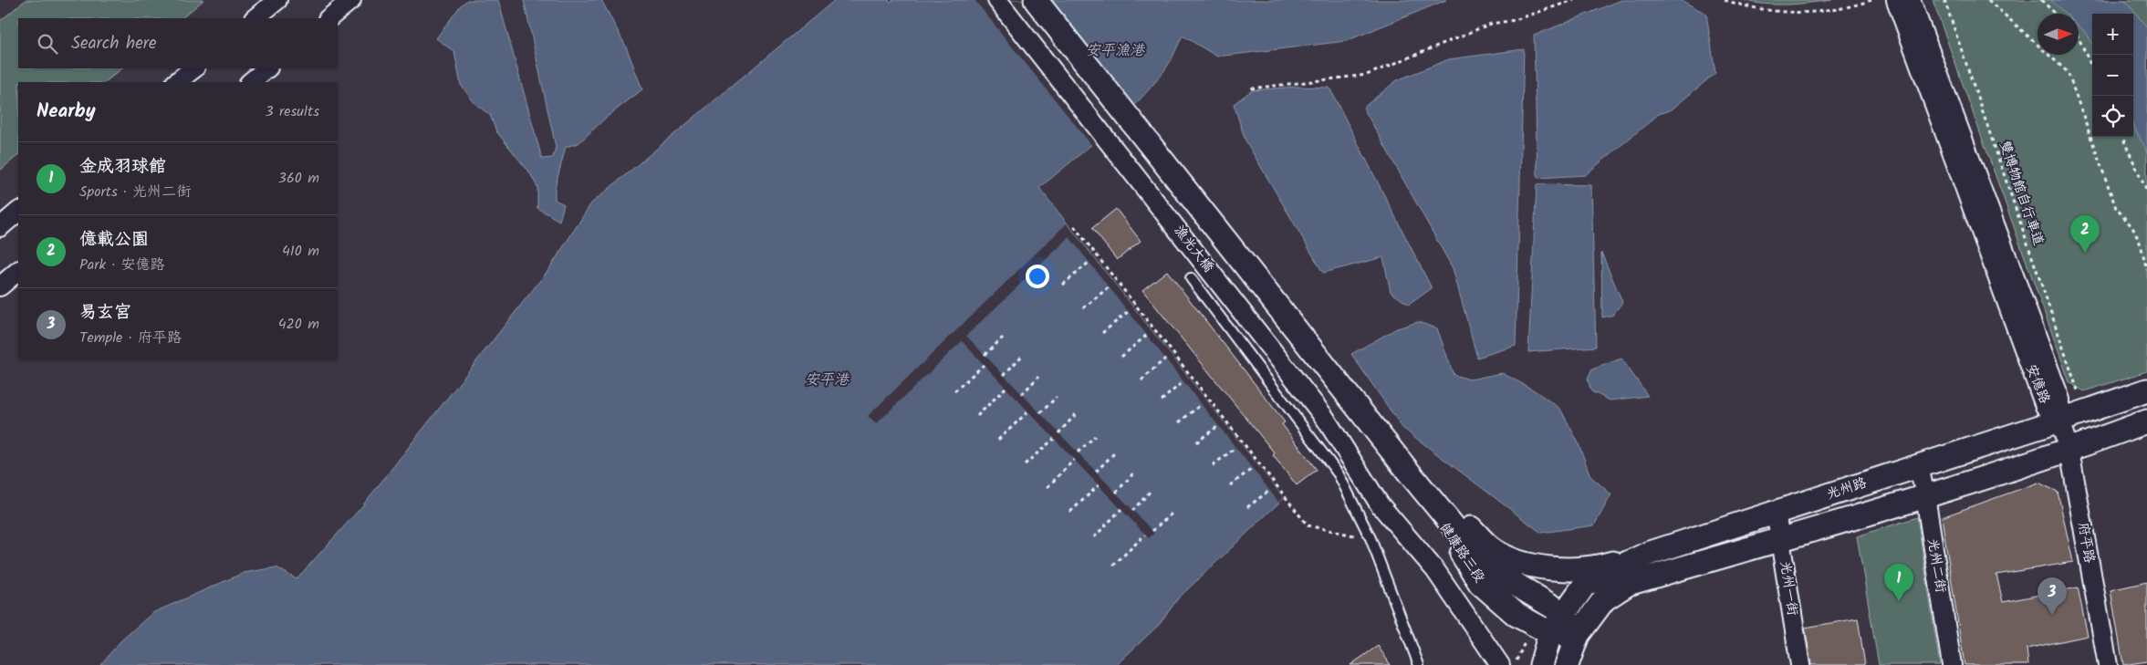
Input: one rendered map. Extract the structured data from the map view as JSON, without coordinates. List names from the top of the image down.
{
  "streets": {
    "street": [
      "漁光大橋",
      "安億路",
      "光州路",
      "府平路",
      "健康路三段",
      "光州二街",
      "光州一街"
    ],
    "path": ["雙博物館自行車道"]
  },
  "crossings": [
    ["安億路", "光州路"],
    ["安億路", "府平路"],
    ["光州路", "府平路"],
    ["光州路", "健康路三段"],
    ["光州路", "光州二街"],
    ["光州路", "光州一街"]
  ],
  "water": ["安平漁港", "安平港"],
  "north": "right",
  "page": {
    "map_buttons": ["+", "−"],
    "search": "Search here",
    "heading": ["Nearby", "3 results"],
    "list": [
      {
        "mark": "1",
        "name": "金成羽球館",
        "note": "Sports · 光州二街",
        "value": "360 m"
      },
      {
        "mark": "2",
        "name": "億載公園",
        "note": "Park · 安億路",
        "value": "410 m"
      },
      {
        "mark": "3",
        "name": "易玄宮",
        "note": "Temple · 府平路",
        "value": "420 m"
      }
    ],
    "pins": ["2", "1", "3"]
  }
}
